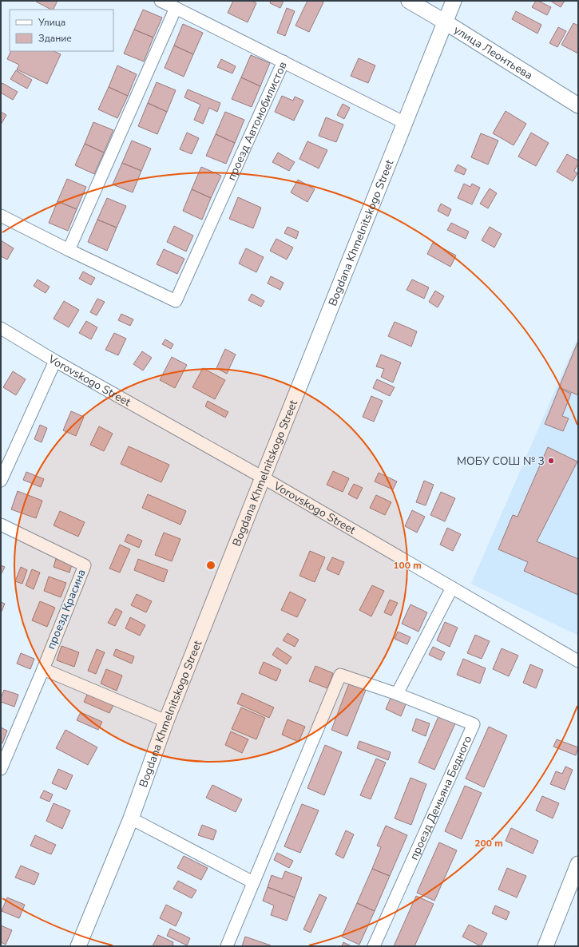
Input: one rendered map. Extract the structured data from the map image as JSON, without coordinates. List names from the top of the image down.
{
  "streets": {
    "street": [
      "улица Леонтьева",
      "проезд Автомобилистов",
      "Bogdana Khmelnitskogo Street",
      "Vorovskogo Street",
      "проезд Красина",
      "проезд Демьяна Бедного"
    ]
  },
  "crossings": [
    ["улица Леонтьева", "Bogdana Khmelnitskogo Street"],
    ["Bogdana Khmelnitskogo Street", "Vorovskogo Street"]
  ],
  "places": ["МОБУ СОШ № 3"],
  "legend": ["Улица", "Здание"],
  "rings": ["100 m", "200 m"]
}
